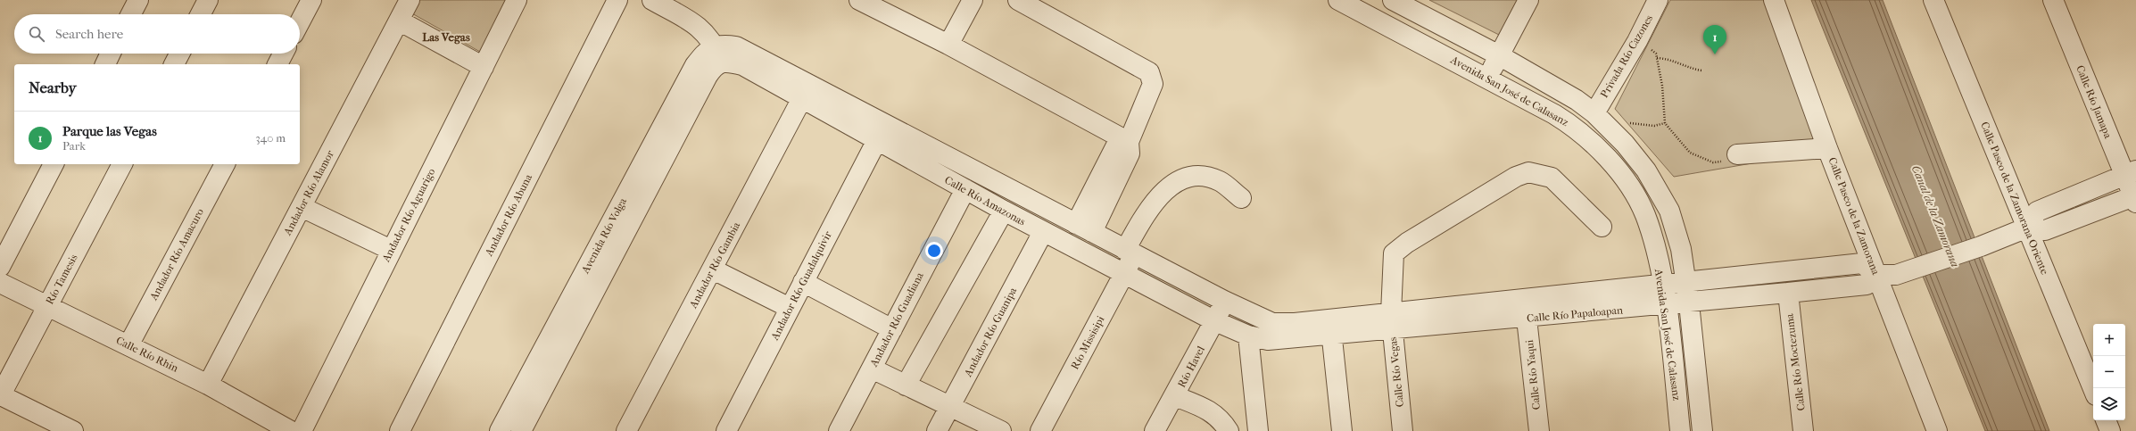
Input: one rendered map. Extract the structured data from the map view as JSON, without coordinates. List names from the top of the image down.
{
  "streets": {
    "street": [
      "Privada Río Cazones",
      "Avenida San José de Calasanz",
      "Calle Río Jamapa",
      "Andador Río Alamor",
      "Calle Paseo de la Zamorana Oriente",
      "Calle Río Amazonas",
      "Andador Río Aguarigo",
      "Andador Río Abuna",
      "Calle Paseo de la Zamorana",
      "Avenida Río Volga",
      "Andador Río Amacuro",
      "Andador Río Gambia",
      "Río Tamesis",
      "Andador Río Guadalquivir",
      "Calle Río Papaloapan",
      "Andador Río Guadiana",
      "Andador Río Guanipa",
      "Río Missisipi",
      "Calle Río Rhin",
      "Calle Río Moctezuma",
      "Río Havel",
      "Calle Río Vegas",
      "Calle Río Yaqui"
    ]
  },
  "crossings": [
    ["Privada Río Cazones", "Avenida San José de Calasanz"],
    ["Avenida San José de Calasanz", "Calle Río Papaloapan"],
    ["Andador Río Alamor", "Calle Río Rhin"],
    ["Calle Río Amazonas", "Avenida Río Volga"],
    ["Calle Río Amazonas", "Andador Río Gambia"],
    ["Calle Río Amazonas", "Andador Río Guadalquivir"],
    ["Calle Río Amazonas", "Calle Río Papaloapan"],
    ["Calle Río Amazonas", "Andador Río Guadiana"],
    ["Calle Río Amazonas", "Andador Río Guanipa"],
    ["Calle Río Amazonas", "Río Missisipi"],
    ["Calle Río Amazonas", "Río Havel"],
    ["Calle Paseo de la Zamorana", "Calle Río Papaloapan"],
    ["Andador Río Amacuro", "Calle Río Rhin"],
    ["Río Tamesis", "Calle Río Rhin"],
    ["Calle Río Papaloapan", "Calle Río Moctezuma"],
    ["Calle Río Papaloapan", "Calle Río Vegas"],
    ["Calle Río Papaloapan", "Calle Río Yaqui"]
  ],
  "districts": ["Las Vegas"],
  "water": ["Canal de la Zamorana"],
  "page": {
    "search": "Search here",
    "pins": "1",
    "heading": "Nearby",
    "list": [
      {
        "mark": "1",
        "name": "Parque las Vegas",
        "note": "Park",
        "value": "340 m"
      }
    ],
    "map_buttons": ["+", "−"]
  }
}
